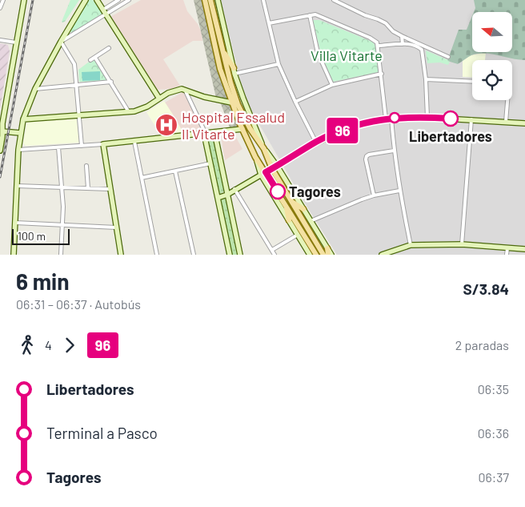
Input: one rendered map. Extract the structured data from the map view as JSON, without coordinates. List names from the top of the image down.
{
  "parks": ["Villa Vitarte"],
  "places": {
    "other": ["Libertadores", "Tagores"],
    "hospital": ["Hospital Essalud II Vitarte"]
  },
  "lines": ["bus line 96"],
  "scale_bar": "100 m",
  "north": "left",
  "page": {
    "on_map": "96",
    "scale": "100 m",
    "heading": ["6 min", "06:31 – 06:37 · Autobús", "S/3.84"],
    "legs": ["4", "96", "2 paradas"],
    "list": [
      {
        "name": "Libertadores",
        "value": "06:35"
      },
      {
        "name": "Terminal a Pasco",
        "value": "06:36"
      },
      {
        "name": "Tagores",
        "value": "06:37"
      }
    ]
  }
}
